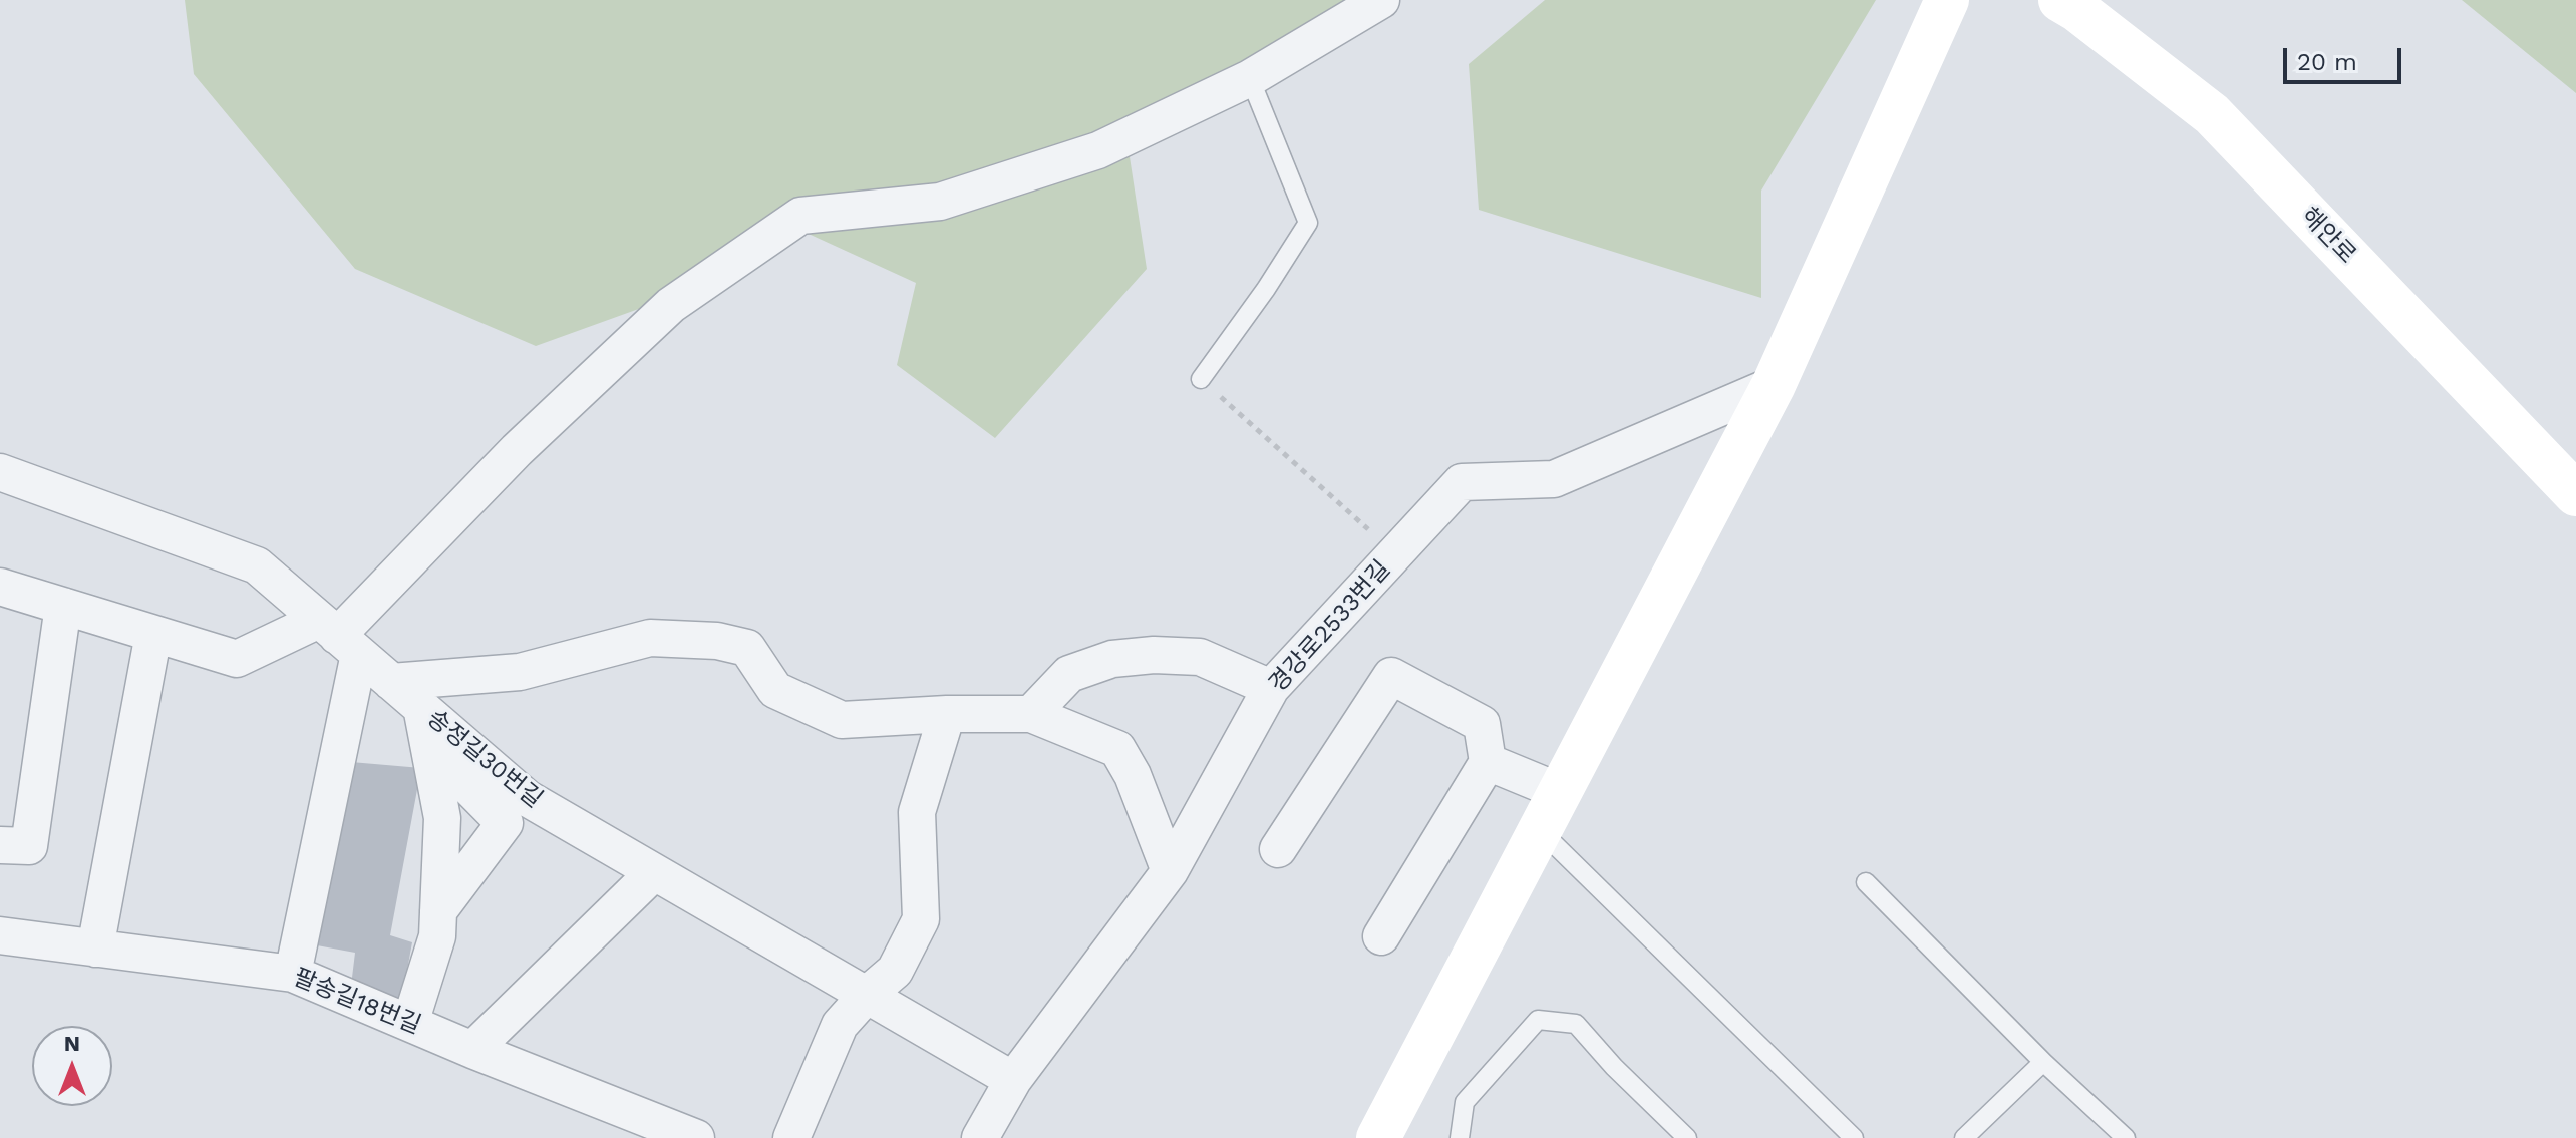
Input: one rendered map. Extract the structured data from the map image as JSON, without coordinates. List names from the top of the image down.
{
  "streets": {
    "street": [
      "해안로",
      "경강로2533번길",
      "송정길30번길",
      "팔송길18번길"
    ]
  },
  "crossings": [
    ["경강로2533번길", "송정길30번길"]
  ],
  "scale_bar": "20 m",
  "north": "top"
}
